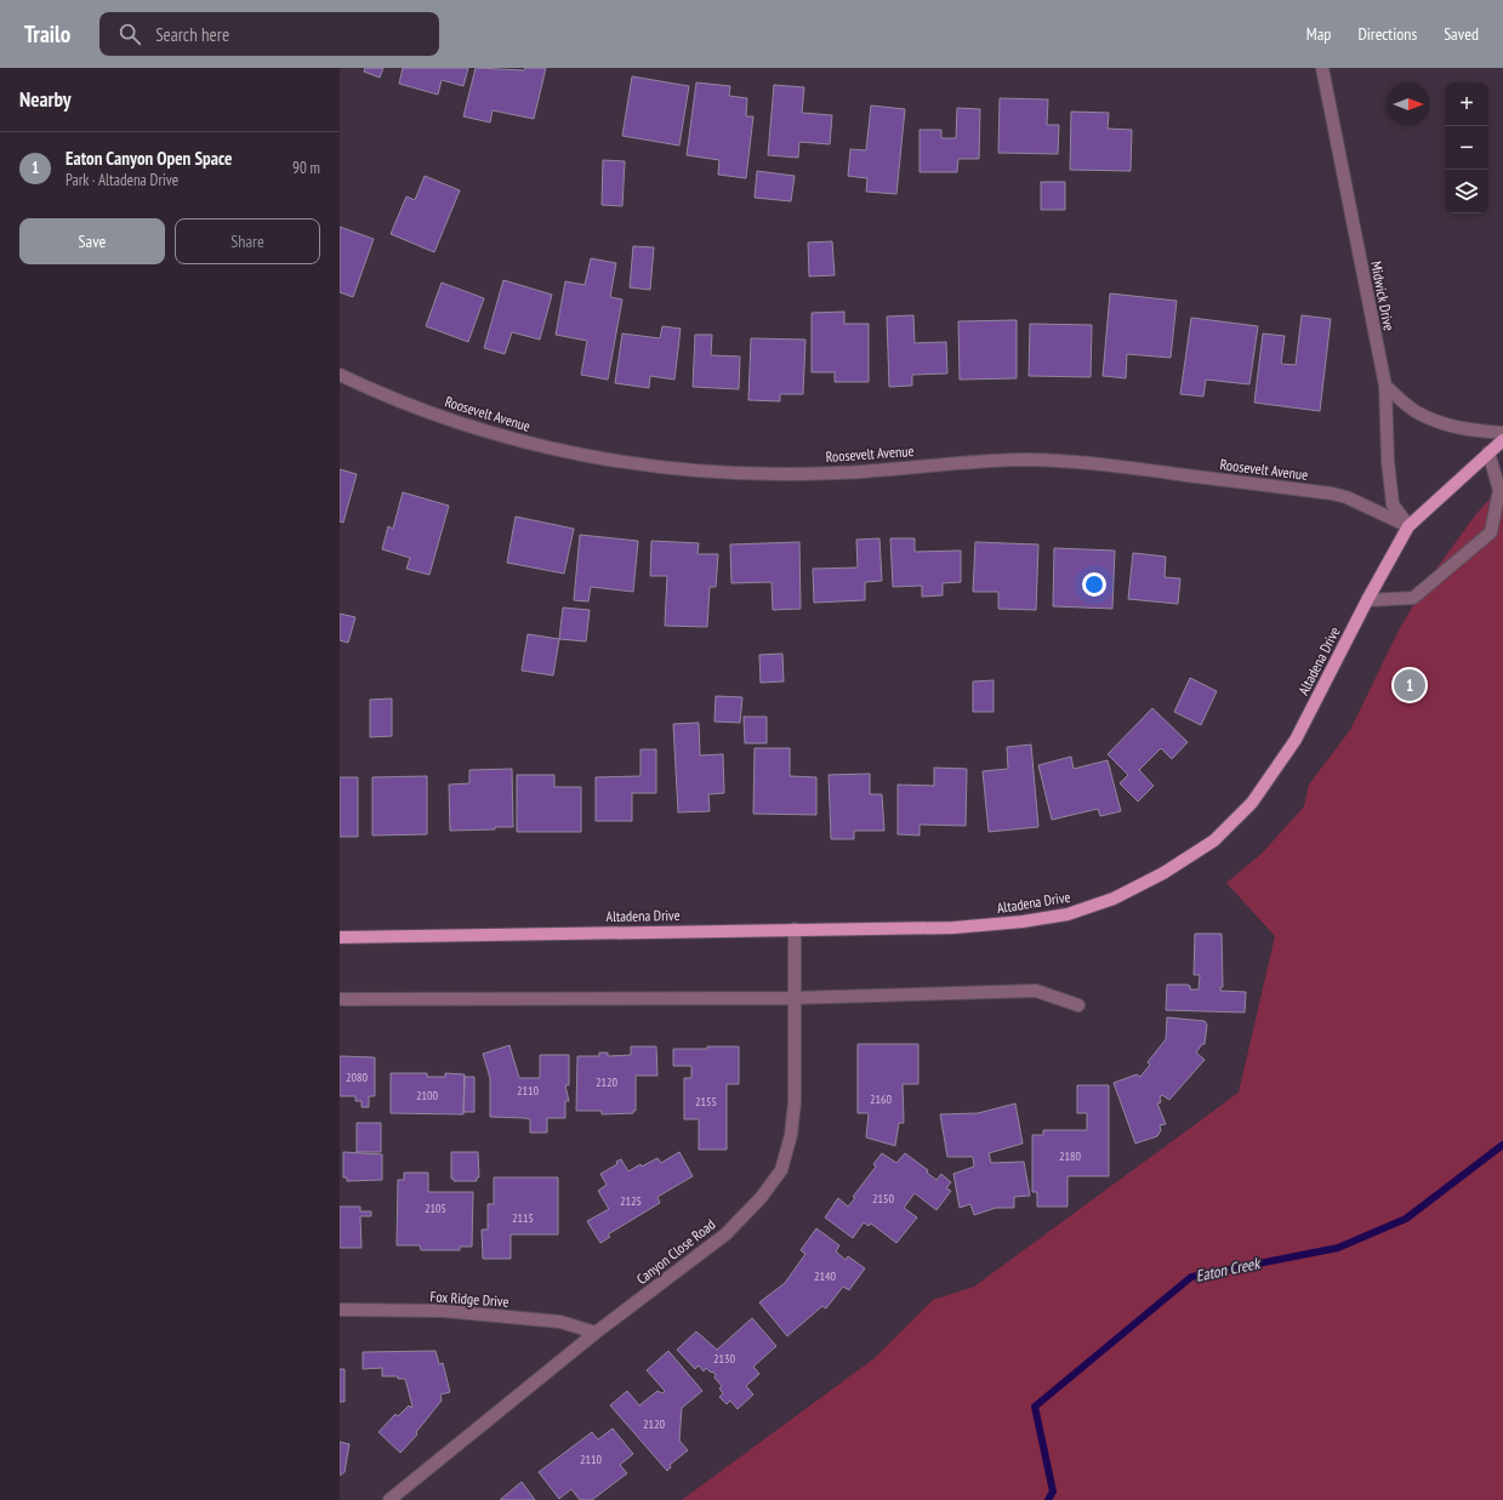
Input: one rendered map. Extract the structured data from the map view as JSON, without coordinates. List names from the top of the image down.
{
  "streets": {
    "main road": ["Altadena Drive"],
    "street": [
      "Midwick Drive",
      "Roosevelt Avenue",
      "Canyon Close Road",
      "Fox Ridge Drive"
    ]
  },
  "crossings": [
    ["Midwick Drive", "Roosevelt Avenue"],
    ["Midwick Drive", "Altadena Drive"],
    ["Roosevelt Avenue", "Altadena Drive"],
    ["Altadena Drive", "Canyon Close Road"],
    ["Canyon Close Road", "Fox Ridge Drive"]
  ],
  "water": ["Eaton Creek"],
  "house_numbers": [
    "2080",
    "2120",
    "2110",
    "2100",
    "2160",
    "2155",
    "2180",
    "2150",
    "2125",
    "2105",
    "2115",
    "2140",
    "2130",
    "2120",
    "2110"
  ],
  "north": "right",
  "page": {
    "header": "Trailo",
    "search": "Search here",
    "nav": ["Map", "Directions", "Saved"],
    "heading": "Nearby",
    "map_buttons": ["+", "−"],
    "list": [
      {
        "mark": "1",
        "name": "Eaton Canyon Open Space",
        "note": "Park · Altadena Drive",
        "value": "90 m"
      }
    ],
    "buttons": ["Save", "Share"],
    "pins": "1"
  }
}
